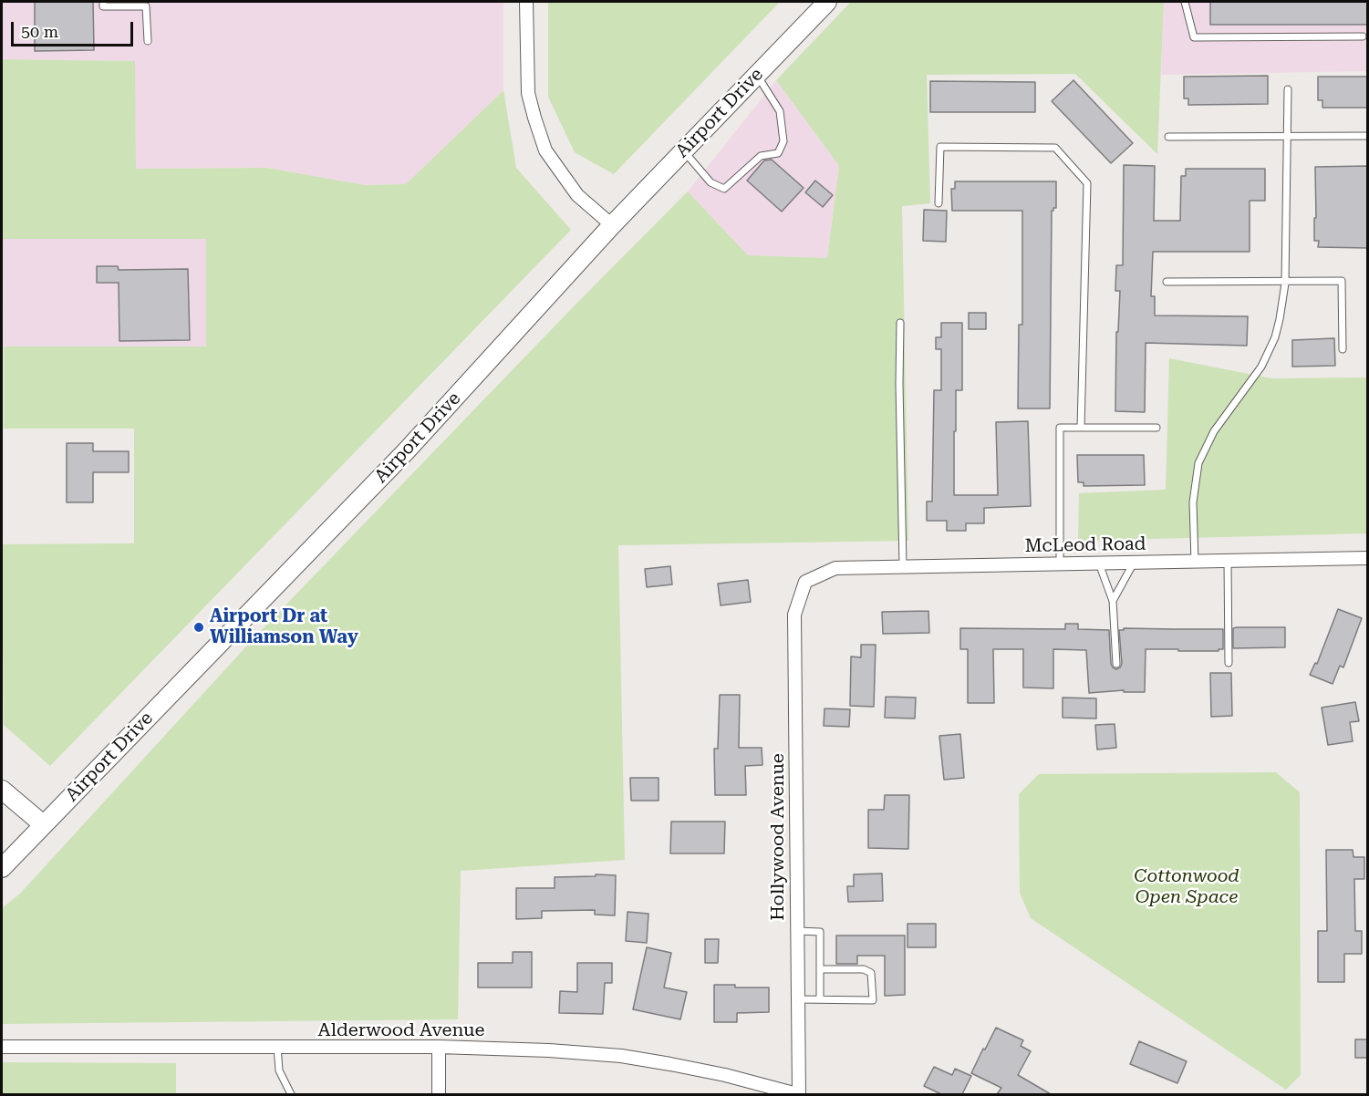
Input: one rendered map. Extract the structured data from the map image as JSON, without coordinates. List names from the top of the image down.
{
  "streets": {
    "main road": ["Airport Drive"],
    "street": ["McLeod Road", "Hollywood Avenue", "Alderwood Avenue"]
  },
  "crossings": [
    ["McLeod Road", "Hollywood Avenue"],
    ["Hollywood Avenue", "Alderwood Avenue"]
  ],
  "parks": ["Cottonwood Open Space"],
  "places": ["Airport Dr at Williamson Way"],
  "scale_bar": "50 m"
}
